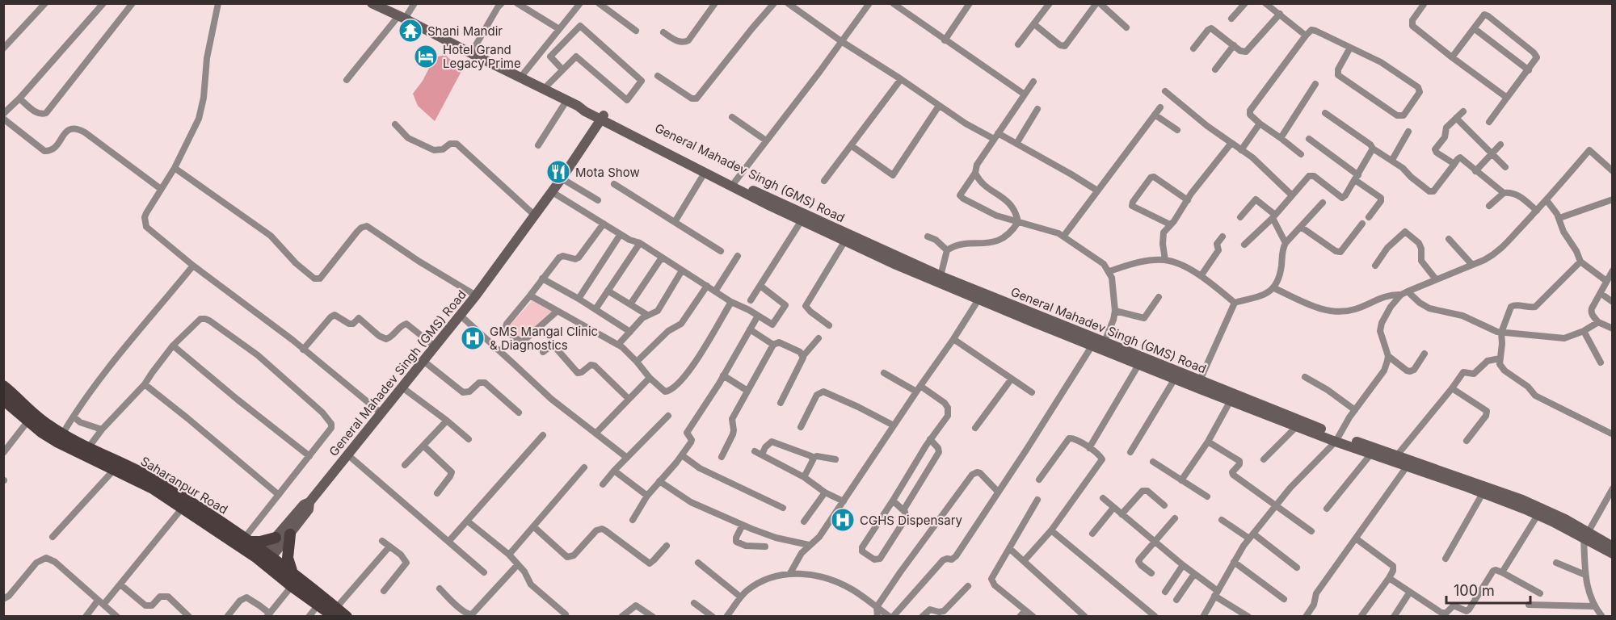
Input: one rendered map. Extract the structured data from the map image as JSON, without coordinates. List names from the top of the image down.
{
  "streets": {
    "main road": ["Saharanpur Road"],
    "street": ["General Mahadev Singh (GMS) Road"]
  },
  "crossings": [
    ["General Mahadev Singh (GMS) Road", "Saharanpur Road"]
  ],
  "places": {
    "temple": ["Shani Mandir"],
    "hotel": ["Hotel Grand Legacy Prime"],
    "restaurant": ["Mota Show"],
    "hospital": ["GMS Mangal Clinic & Diagnostics", "CGHS Dispensary"]
  },
  "scale_bar": "100 m"
}
